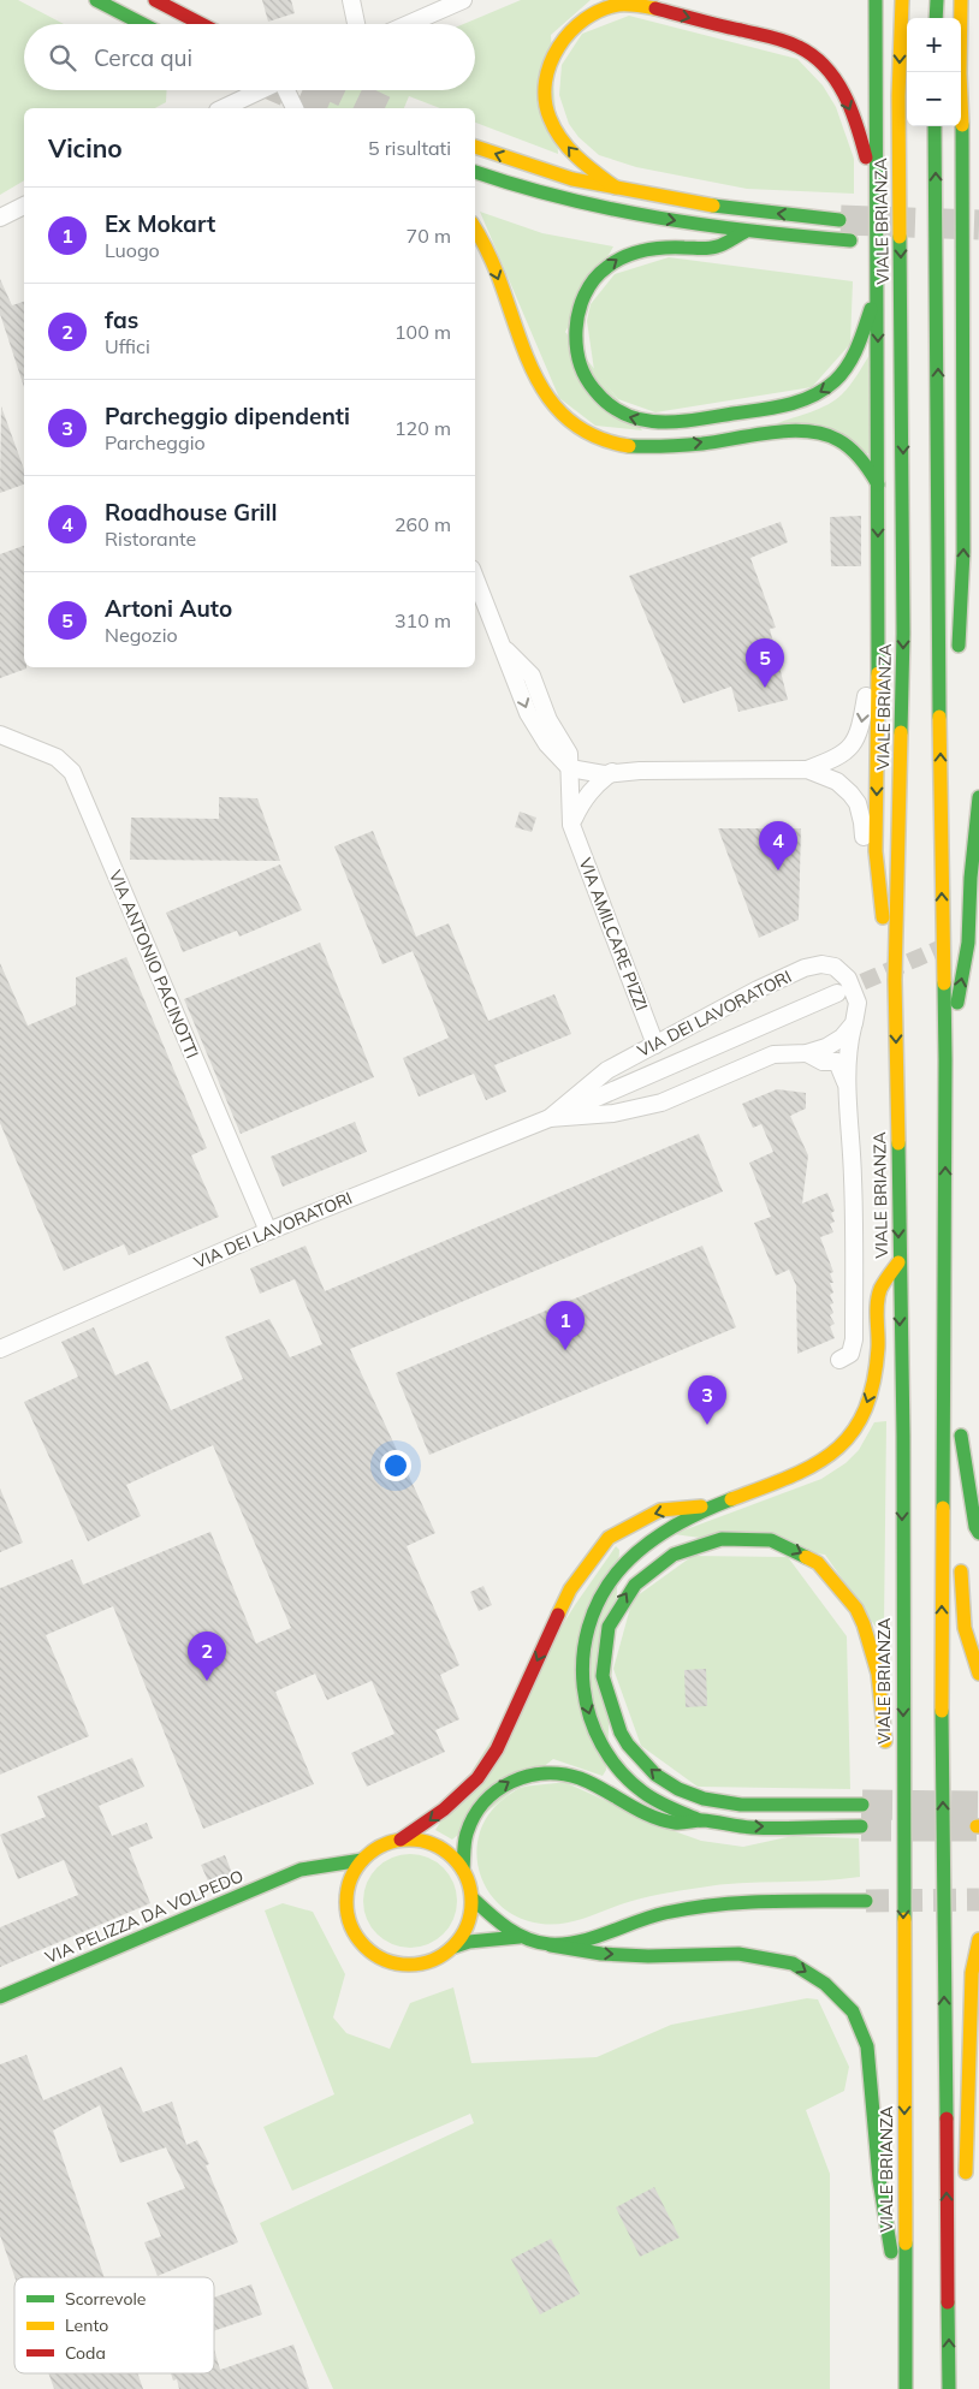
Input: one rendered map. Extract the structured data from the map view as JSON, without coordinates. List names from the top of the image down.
{
  "streets": {
    "main road": ["VIALE BRIANZA", "VIA PELIZZA DA VOLPEDO"],
    "street": ["VIA AMILCARE PIZZI", "VIA ANTONIO PACINOTTI", "VIA DEI LAVORATORI"]
  },
  "crossings": [
    ["VIA AMILCARE PIZZI", "VIA DEI LAVORATORI"],
    ["VIA ANTONIO PACINOTTI", "VIA DEI LAVORATORI"]
  ],
  "legend": ["Scorrevole", "Lento", "Coda"],
  "page": {
    "map_buttons": ["+", "−"],
    "search": "Cerca qui",
    "heading": ["Vicino", "5 risultati"],
    "list": [
      {
        "mark": "1",
        "name": "Ex Mokart",
        "note": "Luogo",
        "value": "70 m"
      },
      {
        "mark": "2",
        "name": "fas",
        "note": "Uffici",
        "value": "100 m"
      },
      {
        "mark": "3",
        "name": "Parcheggio dipendenti",
        "note": "Parcheggio",
        "value": "120 m"
      },
      {
        "mark": "4",
        "name": "Roadhouse Grill",
        "note": "Ristorante",
        "value": "260 m"
      },
      {
        "mark": "5",
        "name": "Artoni Auto",
        "note": "Negozio",
        "value": "310 m"
      }
    ],
    "pins": [
      "5",
      "4",
      "1",
      "3",
      "2"
    ]
  }
}
